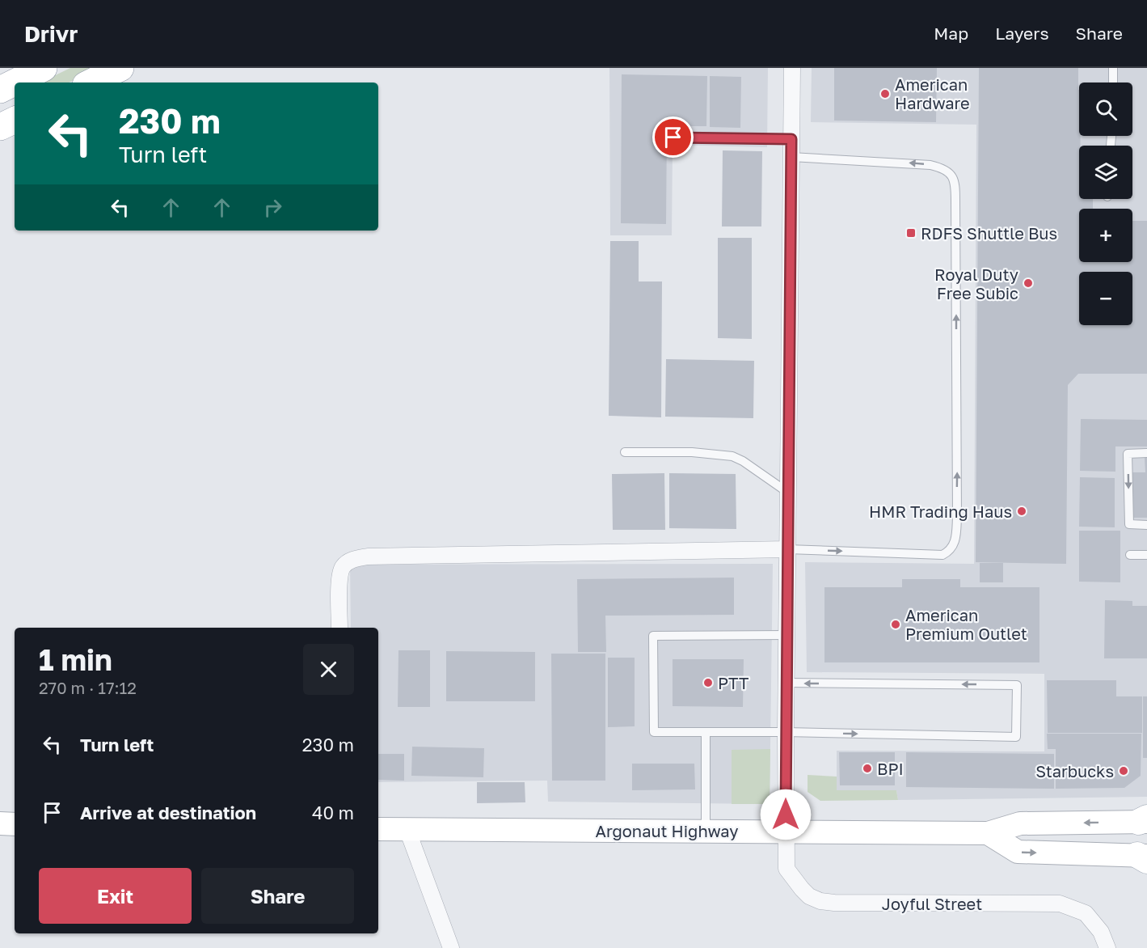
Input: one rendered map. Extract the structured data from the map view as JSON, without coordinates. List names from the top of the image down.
{
  "streets": {
    "street": ["Argonaut Highway", "Joyful Street"]
  },
  "crossings": [
    ["Argonaut Highway", "Joyful Street"]
  ],
  "places": {
    "other": [
      "American Hardware",
      "Royal Duty Free Subic",
      "HMR Trading Haus",
      "American Premium Outlet",
      "PTT",
      "BPI",
      "Starbucks"
    ],
    "transit": ["RDFS Shuttle Bus"]
  },
  "page": {
    "header": "Drivr",
    "nav": ["Map", "Layers", "Share"],
    "map_buttons": ["+", "−"],
    "turn": ["230 m", "Turn left"],
    "heading": ["1 min", "270 m · 17:12"],
    "list": [
      {
        "name": "Turn left",
        "value": "230 m"
      },
      {
        "name": "Arrive at destination",
        "value": "40 m"
      }
    ],
    "buttons": ["Exit", "Share"]
  }
}
